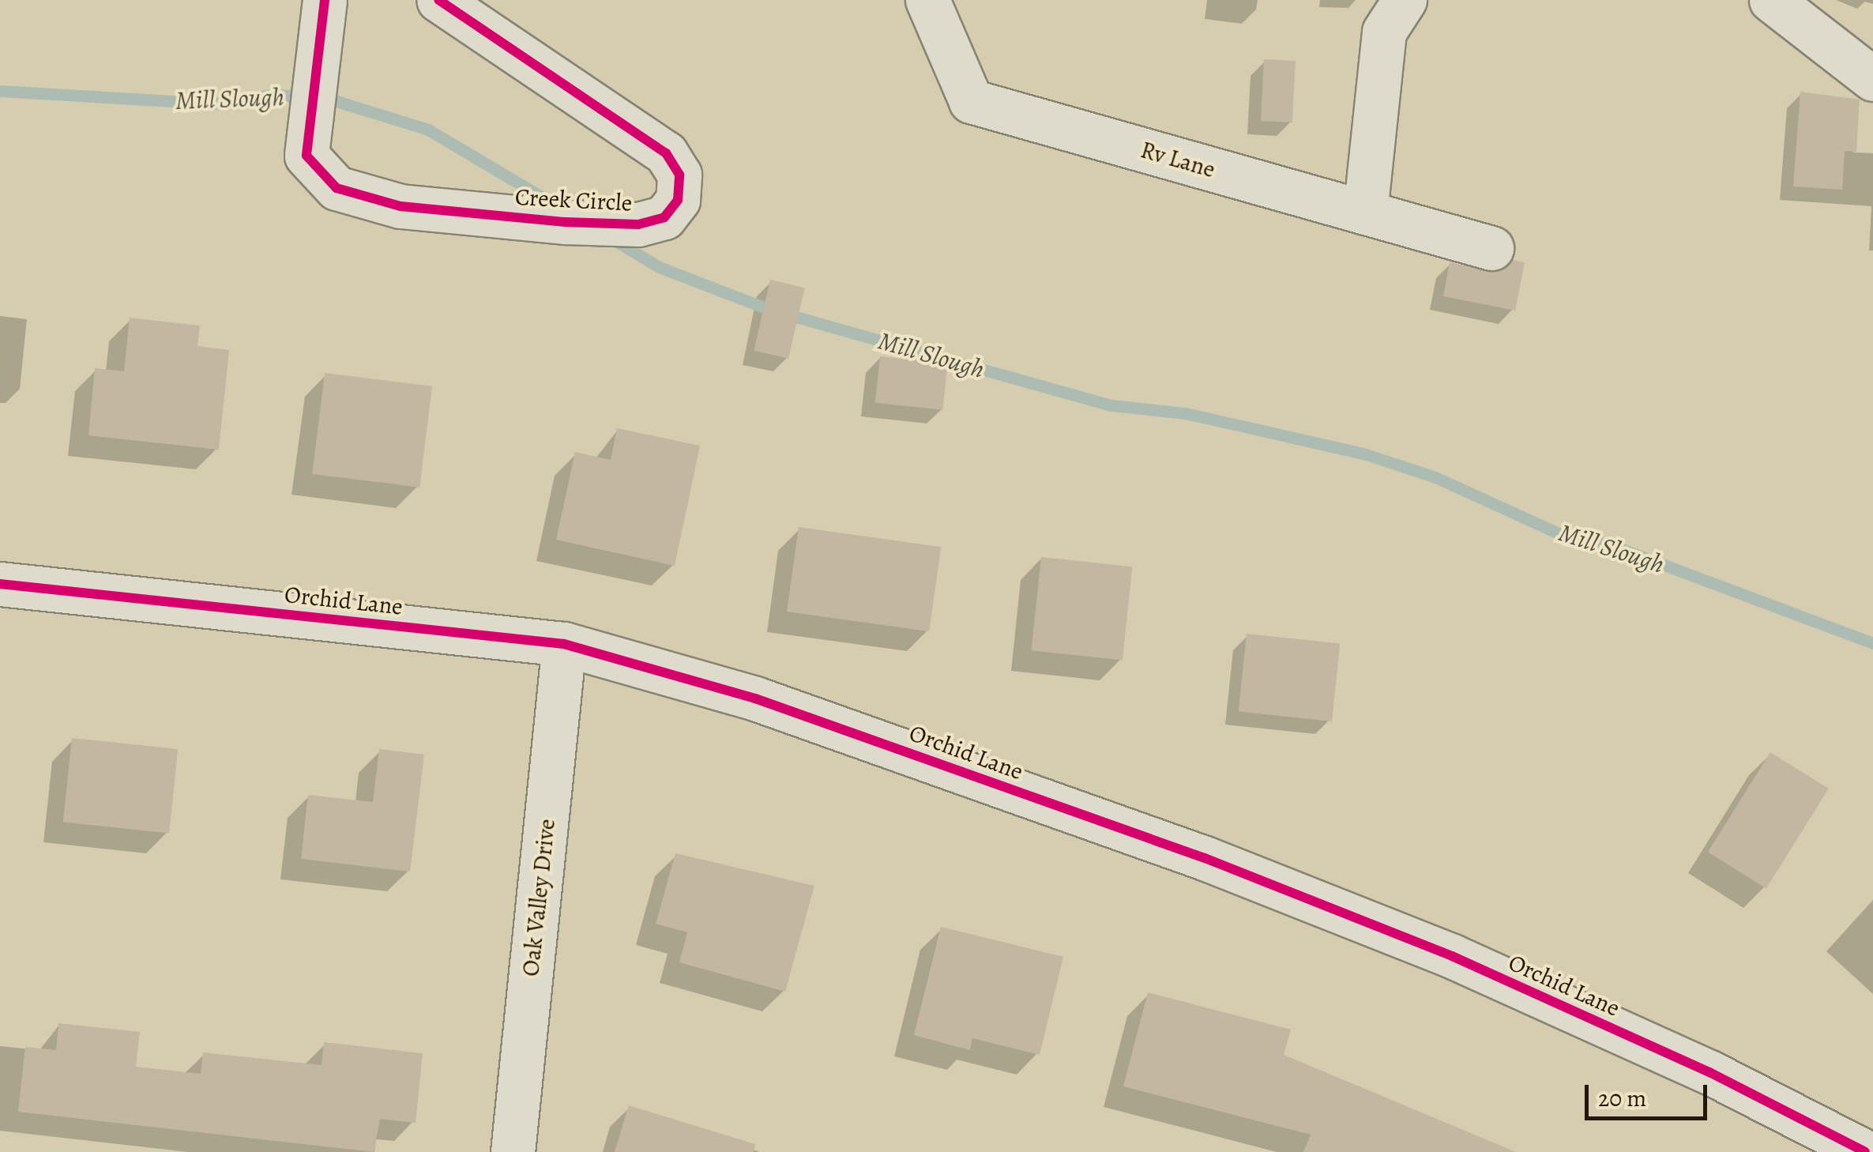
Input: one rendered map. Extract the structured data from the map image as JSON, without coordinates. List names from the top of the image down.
{
  "streets": {
    "street": [
      "Rv Lane",
      "Creek Circle",
      "Orchid Lane",
      "Oak Valley Drive"
    ]
  },
  "crossings": [
    ["Orchid Lane", "Oak Valley Drive"]
  ],
  "water": ["Mill Slough"],
  "scale_bar": "20 m"
}
